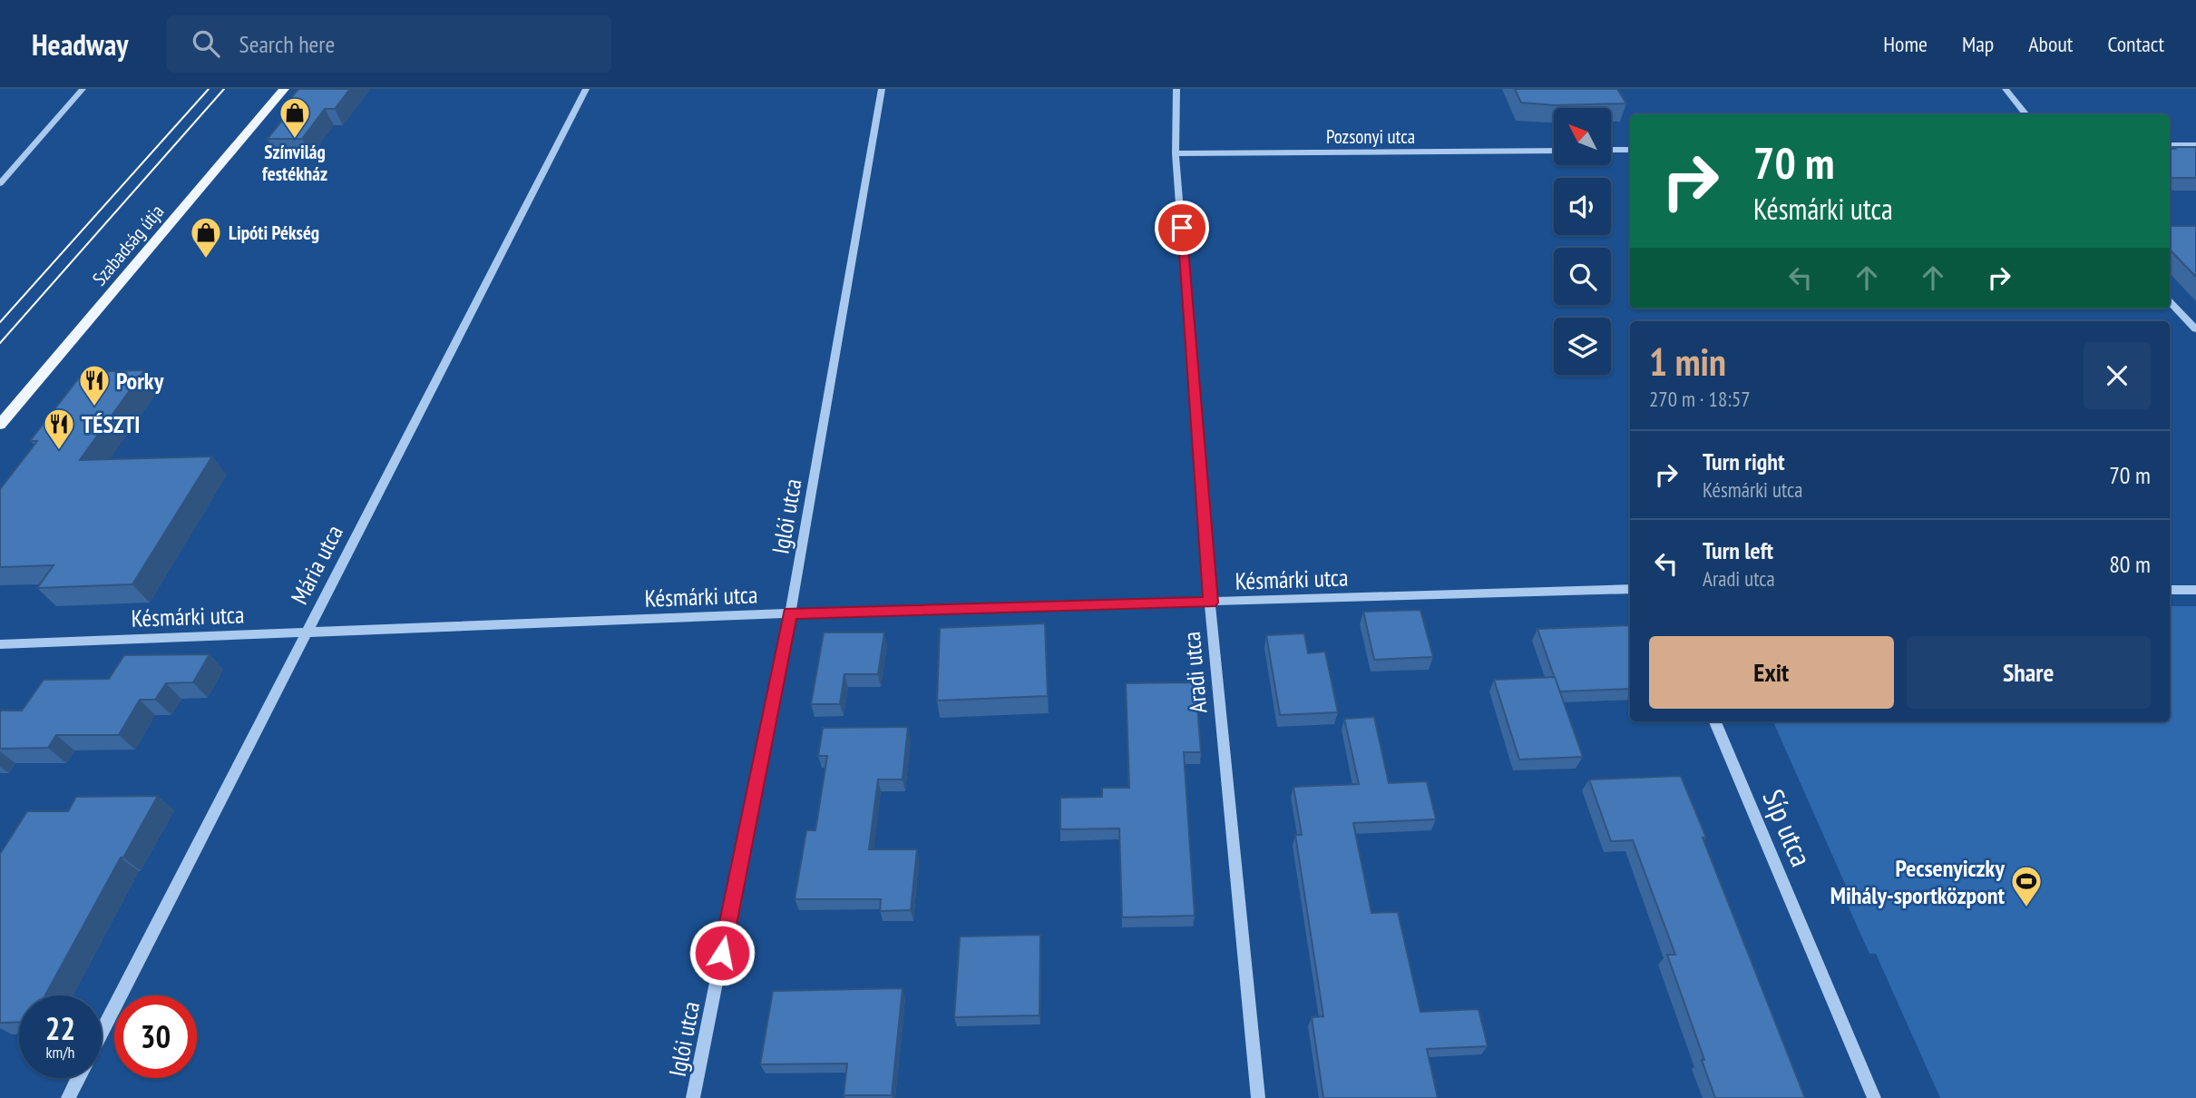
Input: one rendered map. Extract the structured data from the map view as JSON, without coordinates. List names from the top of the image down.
{
  "streets": {
    "main road": ["Szabadság útja"],
    "street": [
      "Pozsonyi utca",
      "Iglói utca",
      "Mária utca",
      "Késmárki utca",
      "Aradi utca",
      "Síp utca"
    ]
  },
  "crossings": [
    ["Pozsonyi utca", "Aradi utca"],
    ["Iglói utca", "Késmárki utca"],
    ["Mária utca", "Késmárki utca"],
    ["Késmárki utca", "Aradi utca"]
  ],
  "places": {
    "shop": ["Színvilág festékház", "Lipóti Pékség"],
    "restaurant": ["Porky", "TÉSZTI"],
    "sports": ["Pecsenyiczky Mihály-sportközpont"]
  },
  "north": "top left",
  "page": {
    "header": "Headway",
    "search": "Search here",
    "nav": [
      "Home",
      "Map",
      "About",
      "Contact"
    ],
    "turn": ["70 m", "Késmárki utca"],
    "heading": ["1 min", "270 m · 18:57"],
    "list": [
      {
        "name": "Turn right",
        "note": "Késmárki utca",
        "value": "70 m"
      },
      {
        "name": "Turn left",
        "note": "Aradi utca",
        "value": "80 m"
      }
    ],
    "buttons": ["Exit", "Share"],
    "speed": "22 km/h",
    "limit": "30"
  }
}
